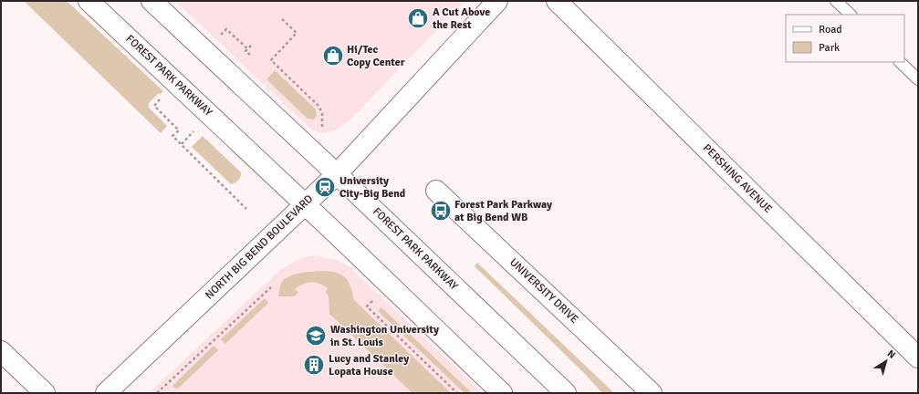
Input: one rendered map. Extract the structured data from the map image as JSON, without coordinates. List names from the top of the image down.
{
  "streets": {
    "main road": [
      "FOREST PARK PARKWAY",
      "PERSHING AVENUE",
      "NORTH BIG BEND BOULEVARD",
      "UNIVERSITY DRIVE"
    ]
  },
  "crossings": [
    ["FOREST PARK PARKWAY", "NORTH BIG BEND BOULEVARD"]
  ],
  "places": {
    "shop": ["A Cut Above the Rest", "Hi/Tec Copy Center"],
    "station": ["University City-Big Bend"],
    "bus stop": ["Forest Park Parkway at Big Bend WB"],
    "school or university": ["Washington University in St. Louis"],
    "building": ["Lucy and Stanley Lopata House"]
  },
  "legend": ["Road", "Park"],
  "north": "top right"
}
